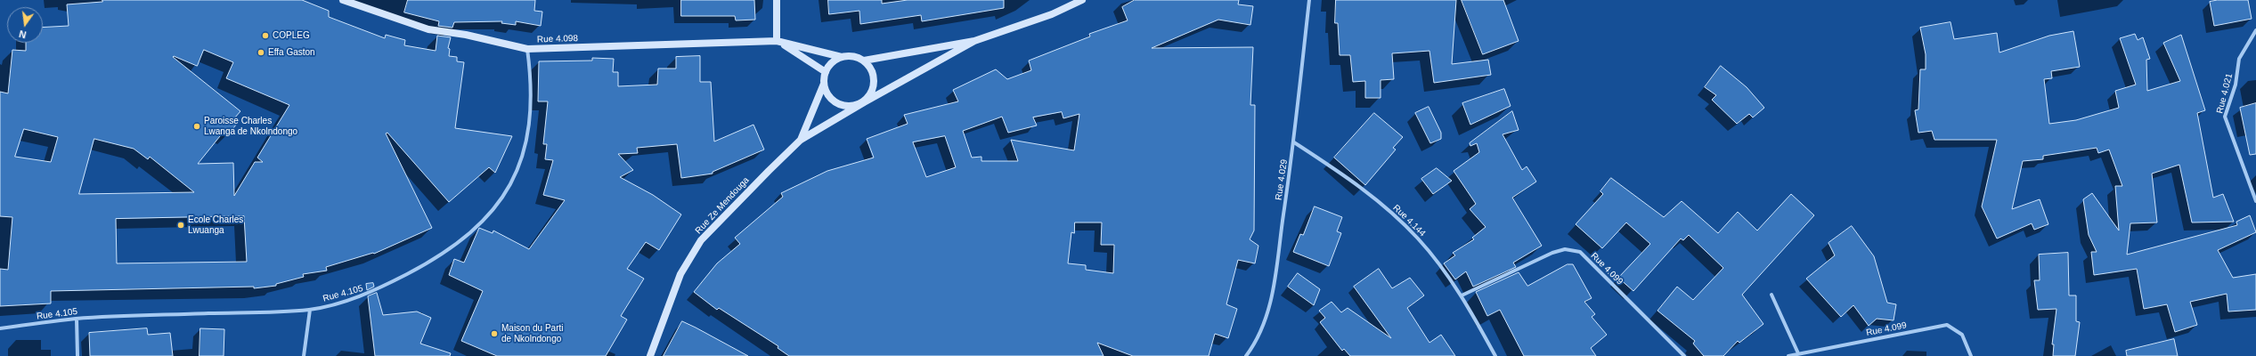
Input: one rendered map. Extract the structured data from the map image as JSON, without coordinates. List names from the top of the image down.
{
  "streets": {
    "main road": ["Rue 4.098", "Rue Ze Mendouga"],
    "street": [
      "Rue 4.021",
      "Rue 4.029",
      "Rue 4.144",
      "Rue 4.099",
      "Rue 4.105"
    ]
  },
  "crossings": [
    ["Rue 4.098", "Rue Ze Mendouga"],
    ["Rue 4.098", "Rue 4.105"],
    ["Rue 4.029", "Rue 4.144"],
    ["Rue 4.144", "Rue 4.099"]
  ],
  "places": [
    "COPLEG",
    "Effa Gaston",
    "Paroisse Charles Lwanga de Nkolndongo",
    "Ecole Charles Lwuanga",
    "Maison du Parti de Nkolndongo"
  ],
  "north": "bottom"
}
